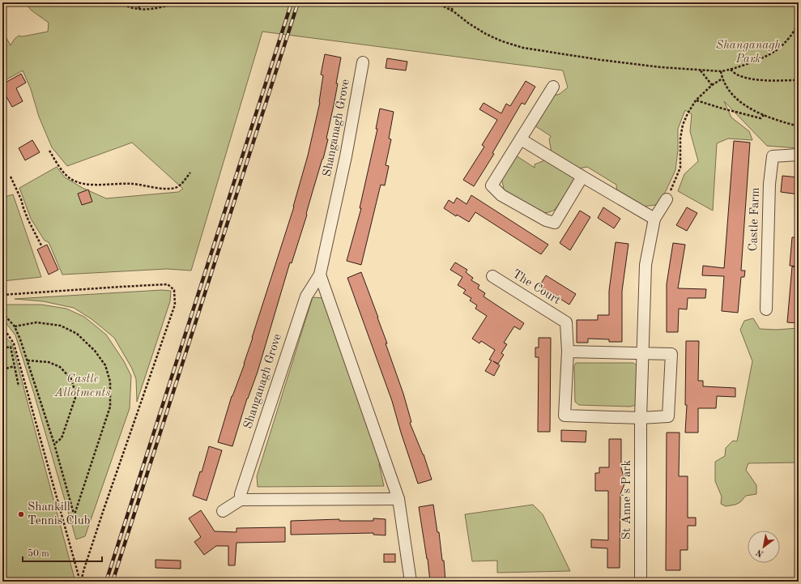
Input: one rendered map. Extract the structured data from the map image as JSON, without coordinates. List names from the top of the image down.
{
  "streets": {
    "street": [
      "Shanganagh Grove",
      "Castle Farm",
      "The Court",
      "St Anne's Park"
    ]
  },
  "parks": ["Shanganagh Park", "Castle Allotments"],
  "places": ["Shankill Tennis Club"],
  "scale_bar": "50 m",
  "north": "bottom left"
}
